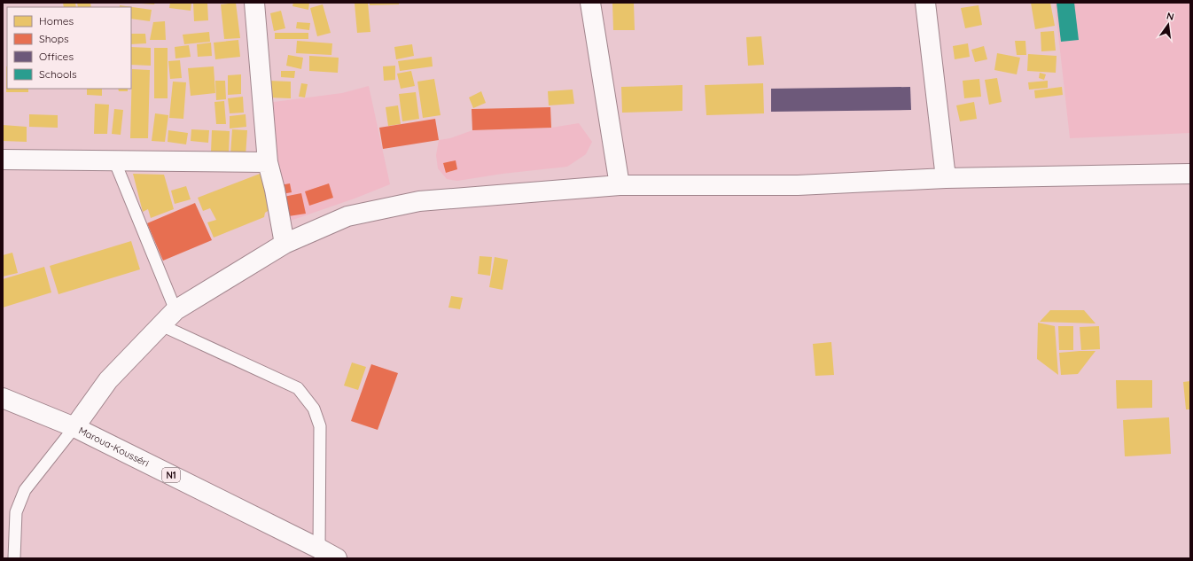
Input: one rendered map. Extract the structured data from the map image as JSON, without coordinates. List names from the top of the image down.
{
  "streets": {
    "main road": ["Maroua-Kousséri", "N1"]
  },
  "legend": [
    "Homes",
    "Shops",
    "Offices",
    "Schools"
  ],
  "north": "top"
}
